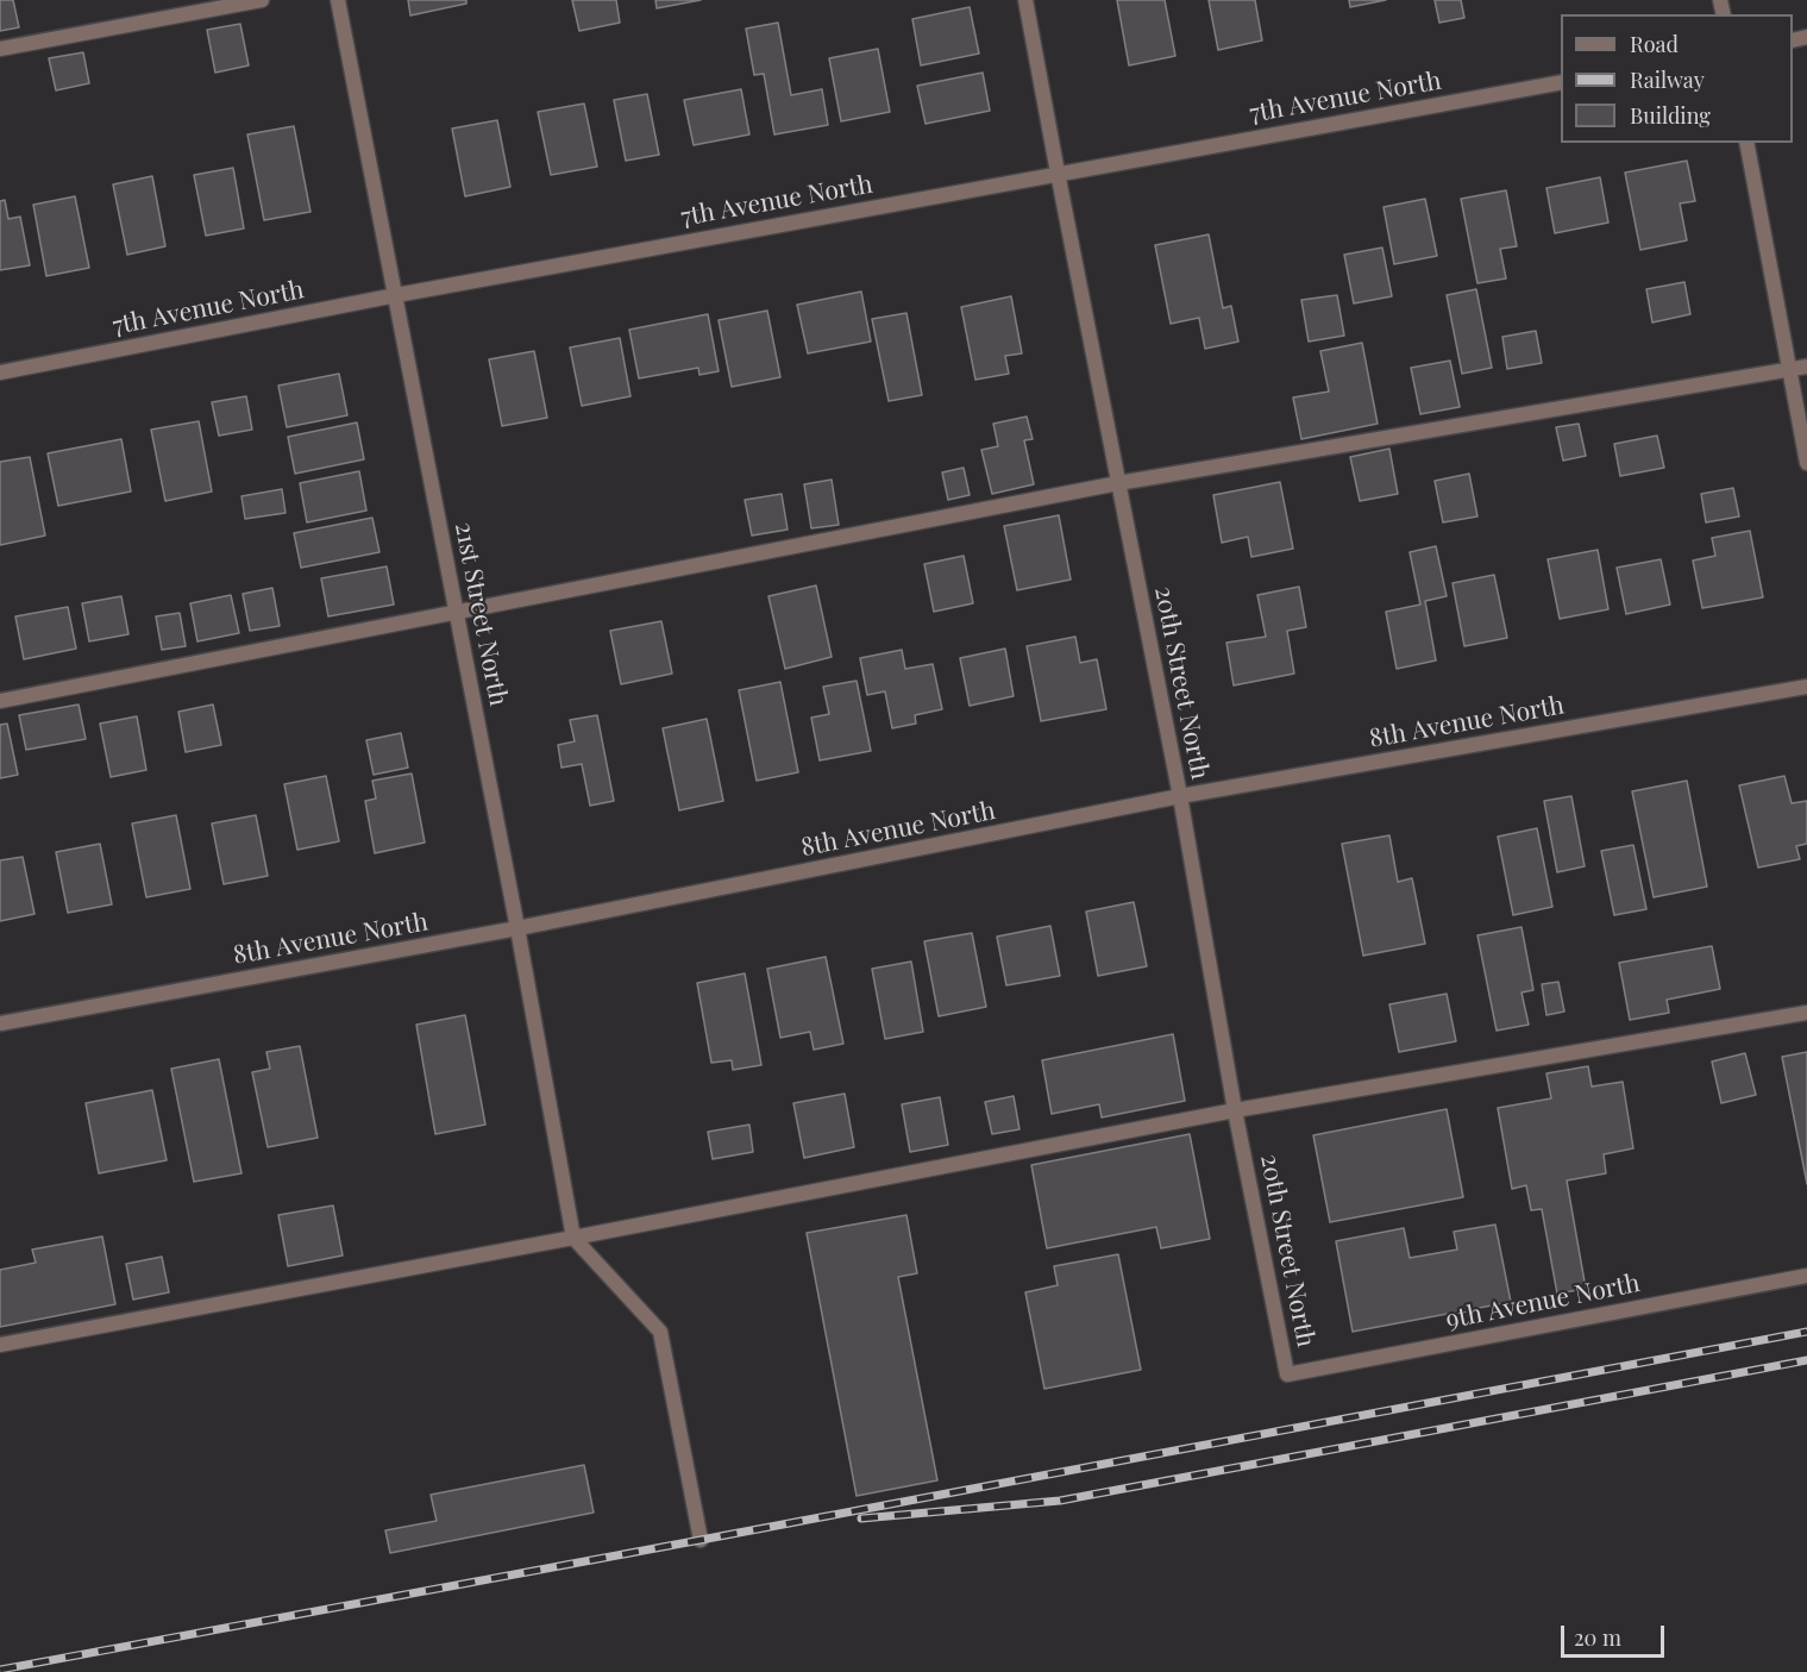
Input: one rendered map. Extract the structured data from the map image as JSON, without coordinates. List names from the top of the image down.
{
  "streets": {
    "street": [
      "7th Avenue North",
      "21st Street North",
      "20th Street North",
      "8th Avenue North",
      "9th Avenue North"
    ]
  },
  "crossings": [
    ["7th Avenue North", "21st Street North"],
    ["7th Avenue North", "20th Street North"],
    ["21st Street North", "8th Avenue North"],
    ["20th Street North", "8th Avenue North"],
    ["20th Street North", "9th Avenue North"]
  ],
  "legend": ["Road", "Railway", "Building"],
  "scale_bar": "20 m"
}
